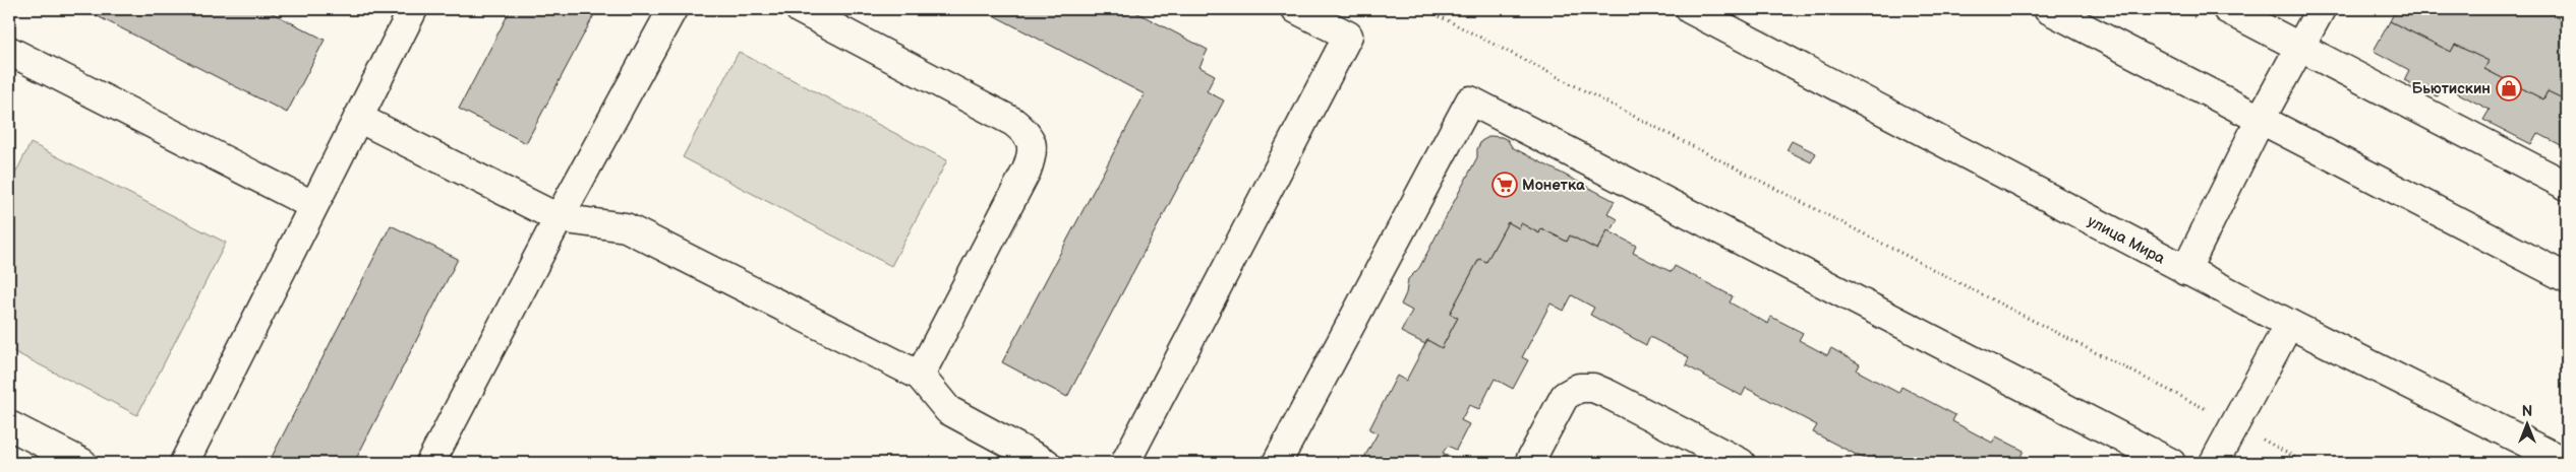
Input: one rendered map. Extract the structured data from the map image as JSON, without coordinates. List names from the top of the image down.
{
  "streets": {
    "main road": ["улица Мира"]
  },
  "places": {
    "shop": ["Бьютискин"],
    "supermarket": ["Монетка"]
  },
  "north": "top"
}
